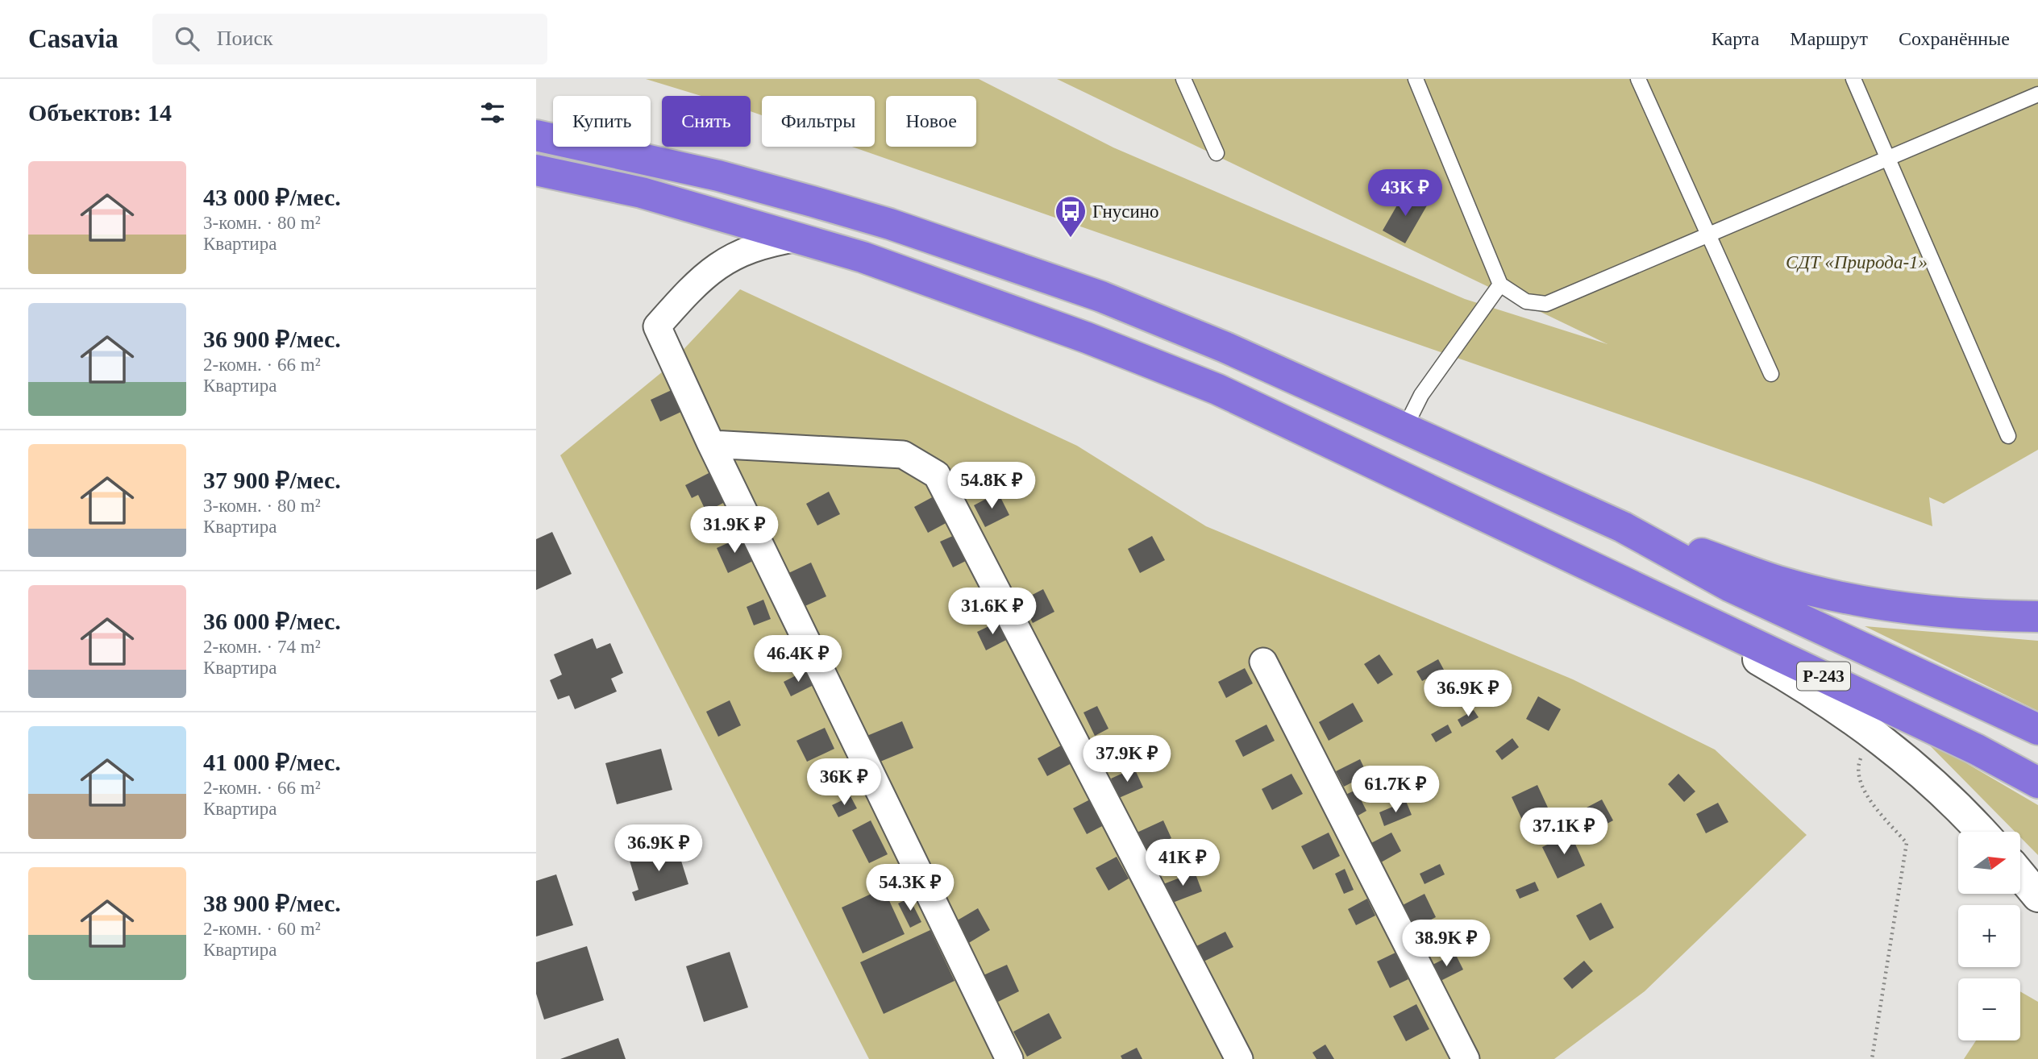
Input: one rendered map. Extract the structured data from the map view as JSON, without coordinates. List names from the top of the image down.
{
  "streets": {
    "highway": ["Р-243"]
  },
  "parks": ["СДТ «Природа-1»"],
  "places": {
    "bus stop": ["Гнусино"]
  },
  "north": "right",
  "page": {
    "header": "Casavia",
    "search": "Поиск",
    "nav": ["Карта", "Маршрут", "Сохранённые"],
    "heading": "Объектов: 14",
    "chip": [
      "Купить",
      "Снять",
      "Фильтры",
      "Новое"
    ],
    "list": [
      {
        "name": "43 000 ₽/мес.",
        "note": "3-комн. · 80 m² · Квартира"
      },
      {
        "name": "36 900 ₽/мес.",
        "note": "2-комн. · 66 m² · Квартира"
      },
      {
        "name": "37 900 ₽/мес.",
        "note": "3-комн. · 80 m² · Квартира"
      },
      {
        "name": "36 000 ₽/мес.",
        "note": "2-комн. · 74 m² · Квартира"
      },
      {
        "name": "41 000 ₽/мес.",
        "note": "2-комн. · 66 m² · Квартира"
      },
      {
        "name": "38 900 ₽/мес.",
        "note": "2-комн. · 60 m² · Квартира"
      }
    ],
    "price": [
      "43K ₽",
      "54.8K ₽",
      "31.9K ₽",
      "31.6K ₽",
      "46.4K ₽",
      "36.9K ₽",
      "37.9K ₽",
      "36K ₽",
      "61.7K ₽",
      "37.1K ₽",
      "36.9K ₽",
      "41K ₽",
      "54.3K ₽",
      "38.9K ₽"
    ],
    "map_buttons": ["+", "−"]
  }
}
